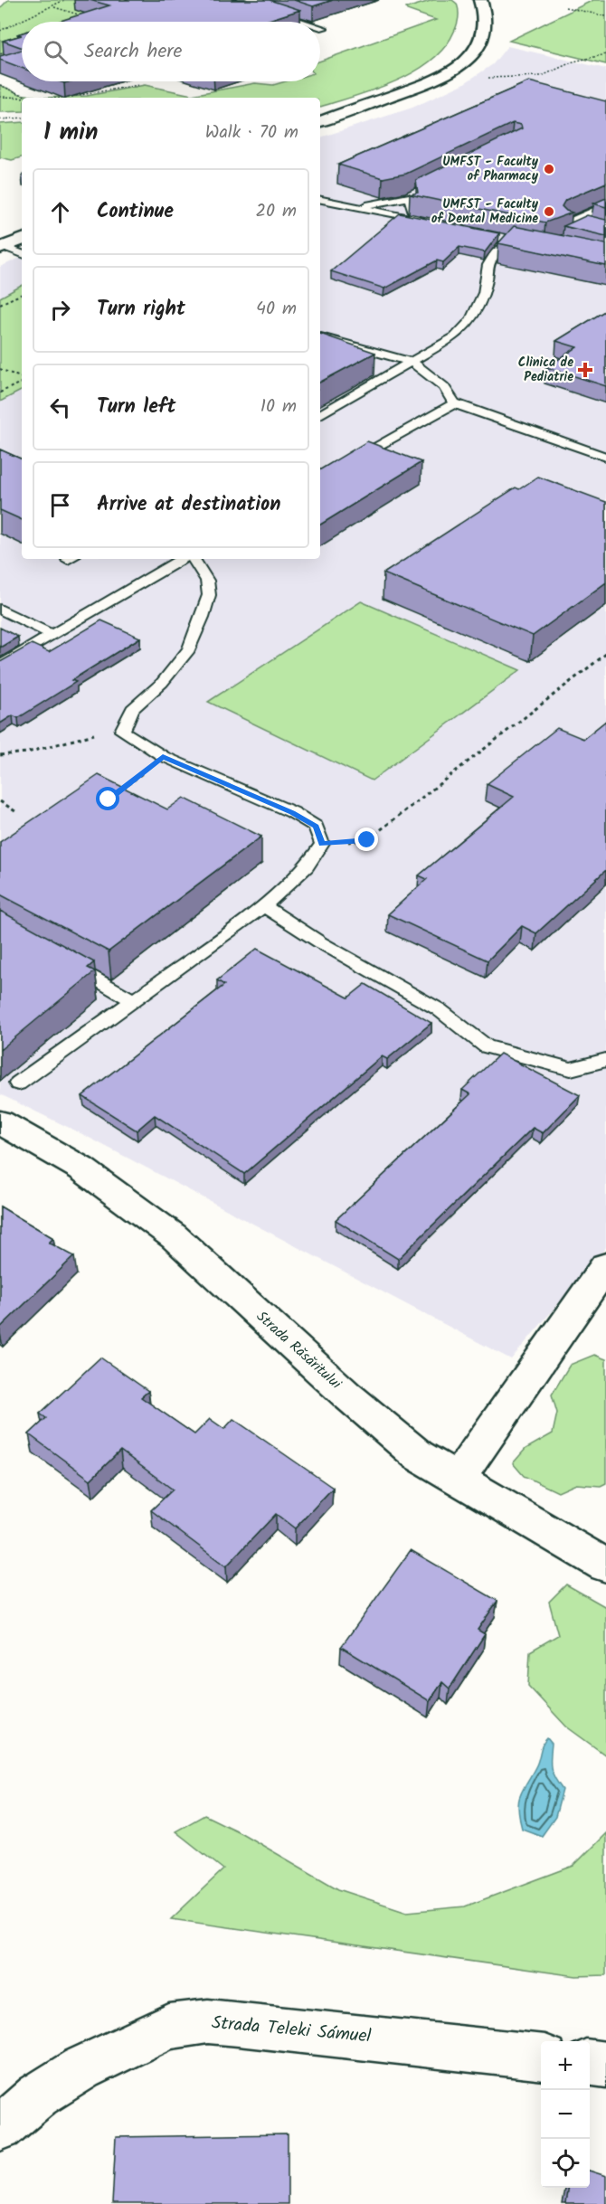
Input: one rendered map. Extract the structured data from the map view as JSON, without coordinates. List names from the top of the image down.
{
  "streets": {
    "street": ["Strada Răsăritului", "Strada Teleki Sámuel"]
  },
  "places": {
    "other": ["UMFST - Faculty of Pharmacy", "UMFST - Faculty of Dental Medicine"],
    "health": ["Clinica de Pediatrie"]
  },
  "page": {
    "search": "Search here",
    "heading": ["1 min", "Walk · 70 m"],
    "list": [
      ["Continue", "20 m"],
      ["Turn right", "40 m"],
      ["Turn left", "10 m"],
      "Arrive at destination"
    ],
    "map_buttons": ["+", "−"]
  }
}
